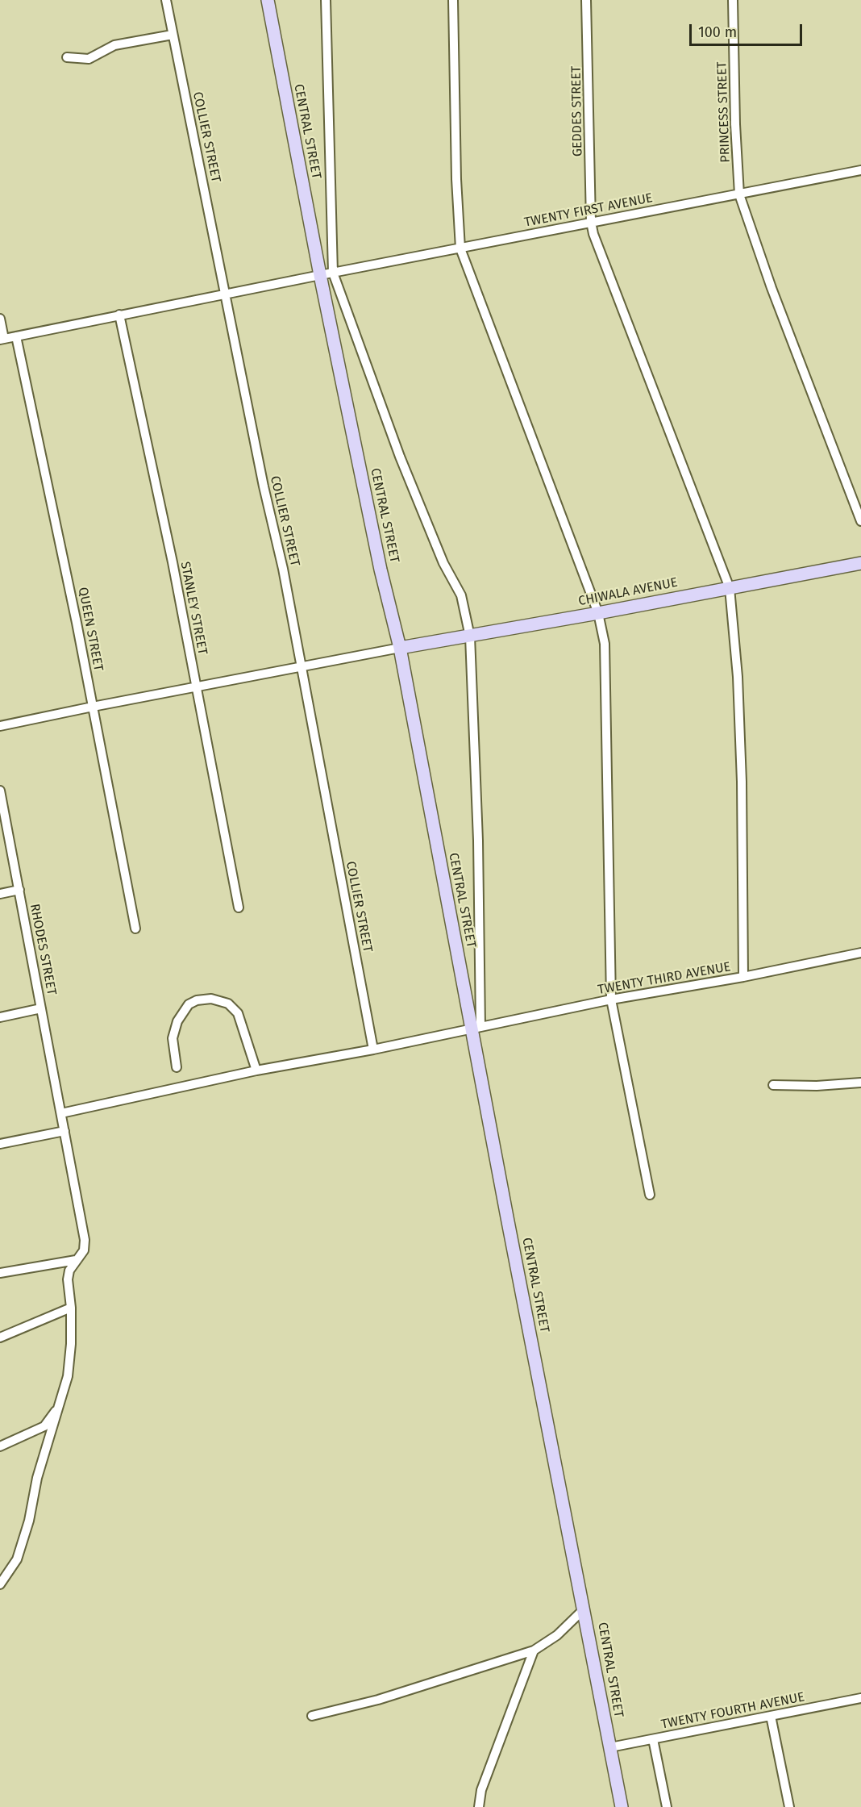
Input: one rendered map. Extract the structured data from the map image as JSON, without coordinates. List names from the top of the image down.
{
  "streets": {
    "street": [
      "GEDDES STREET",
      "PRINCESS STREET",
      "CENTRAL STREET",
      "COLLIER STREET",
      "TWENTY FIRST AVENUE",
      "CHIWALA AVENUE",
      "STANLEY STREET",
      "QUEEN STREET",
      "RHODES STREET",
      "TWENTY THIRD AVENUE",
      "TWENTY FOURTH AVENUE"
    ]
  },
  "crossings": [
    ["GEDDES STREET", "TWENTY FIRST AVENUE"],
    ["GEDDES STREET", "CHIWALA AVENUE"],
    ["GEDDES STREET", "TWENTY THIRD AVENUE"],
    ["PRINCESS STREET", "TWENTY FIRST AVENUE"],
    ["CENTRAL STREET", "TWENTY FIRST AVENUE"],
    ["CENTRAL STREET", "CHIWALA AVENUE"],
    ["CENTRAL STREET", "TWENTY THIRD AVENUE"],
    ["CENTRAL STREET", "TWENTY FOURTH AVENUE"],
    ["COLLIER STREET", "TWENTY FIRST AVENUE"],
    ["COLLIER STREET", "TWENTY THIRD AVENUE"],
    ["TWENTY FIRST AVENUE", "STANLEY STREET"],
    ["TWENTY FIRST AVENUE", "QUEEN STREET"],
    ["RHODES STREET", "TWENTY THIRD AVENUE"]
  ],
  "scale_bar": "100 m"
}
